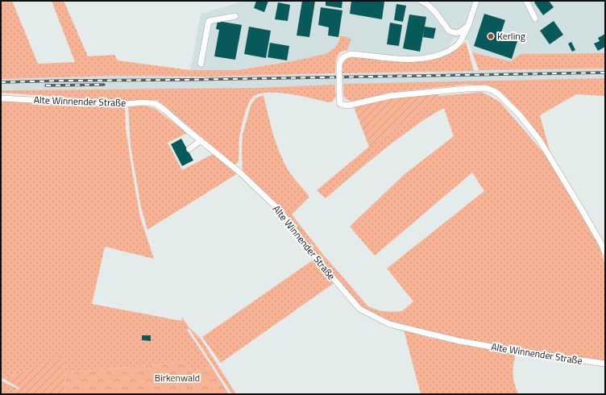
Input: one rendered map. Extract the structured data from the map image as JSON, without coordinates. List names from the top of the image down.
{
  "streets": {
    "street": ["Alte Winnender Straße"]
  },
  "parks": ["Birkenwald"],
  "places": ["Kerling"]
}
